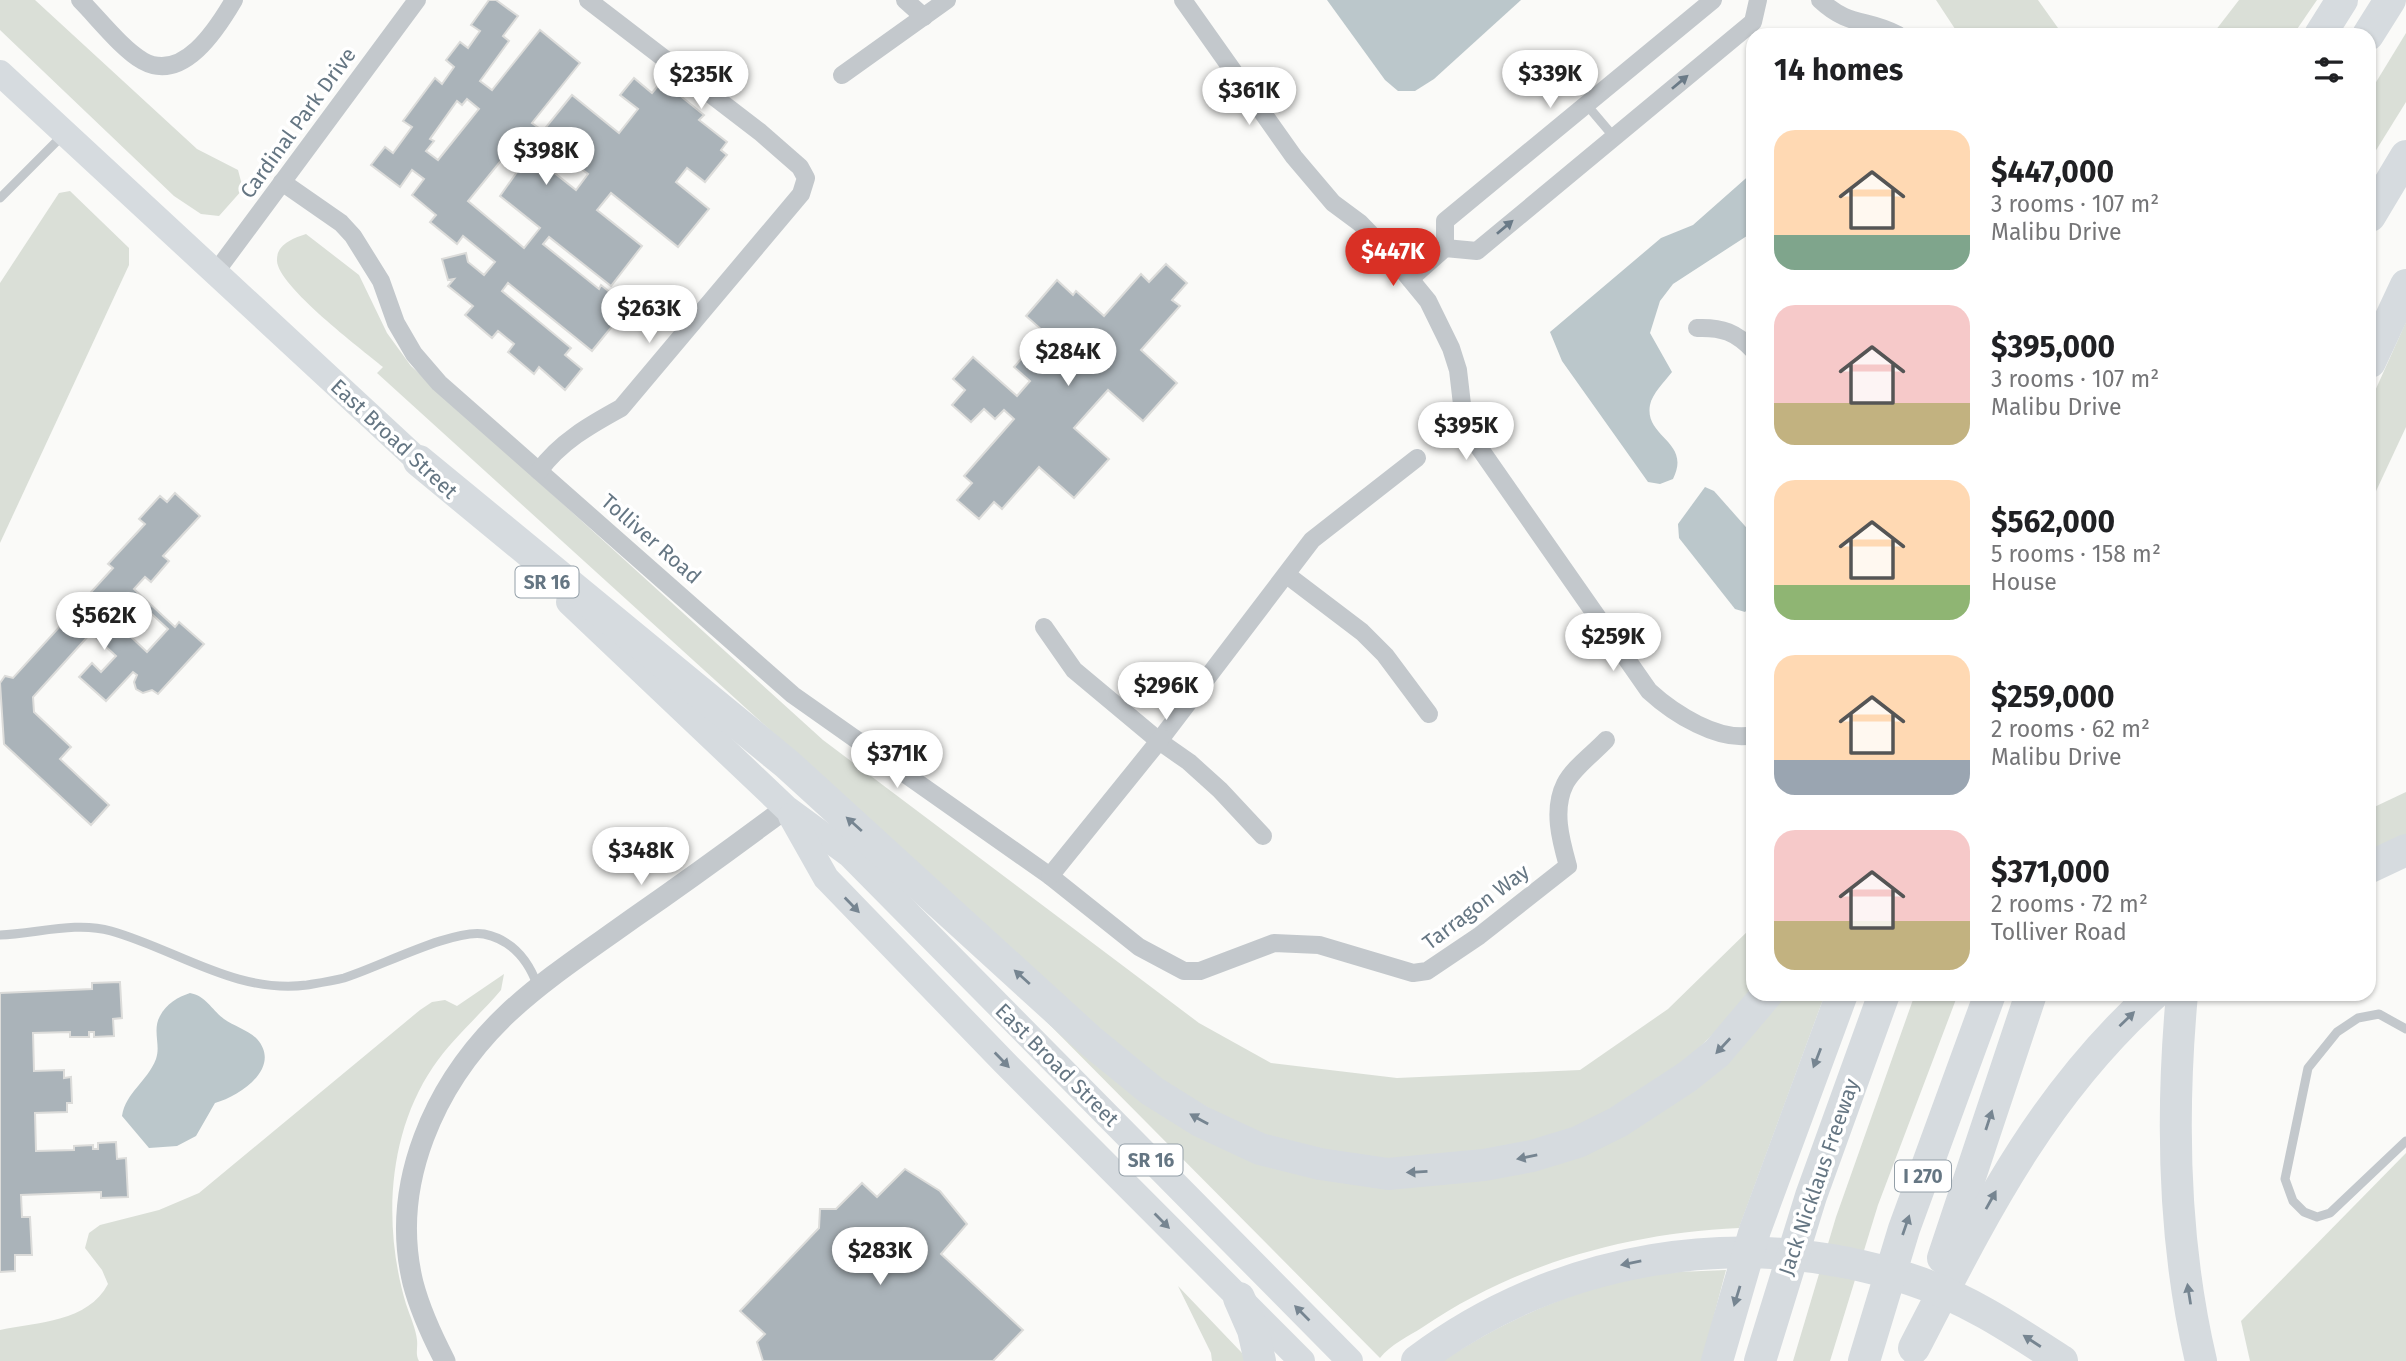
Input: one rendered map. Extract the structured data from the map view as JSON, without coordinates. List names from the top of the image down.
{
  "streets": {
    "highway": ["I 270", "Jack Nicklaus Freeway"],
    "main road": ["East Broad Street", "SR 16"],
    "street": ["Cardinal Park Drive", "Tolliver Road", "Tarragon Way"]
  },
  "crossings": [
    ["Cardinal Park Drive", "East Broad Street"],
    ["Cardinal Park Drive", "Tolliver Road"],
    ["Tolliver Road", "Tarragon Way"]
  ],
  "page": {
    "heading": "14 homes",
    "price": [
      "$339K",
      "$235K",
      "$361K",
      "$398K",
      "$447K",
      "$263K",
      "$284K",
      "$395K",
      "$562K",
      "$259K",
      "$296K",
      "$371K",
      "$348K",
      "$283K"
    ],
    "list": [
      {
        "name": "$447,000",
        "note": "3 rooms · 107 m² · Malibu Drive"
      },
      {
        "name": "$395,000",
        "note": "3 rooms · 107 m² · Malibu Drive"
      },
      {
        "name": "$562,000",
        "note": "5 rooms · 158 m² · House"
      },
      {
        "name": "$259,000",
        "note": "2 rooms · 62 m² · Malibu Drive"
      },
      {
        "name": "$371,000",
        "note": "2 rooms · 72 m² · Tolliver Road"
      }
    ]
  }
}
